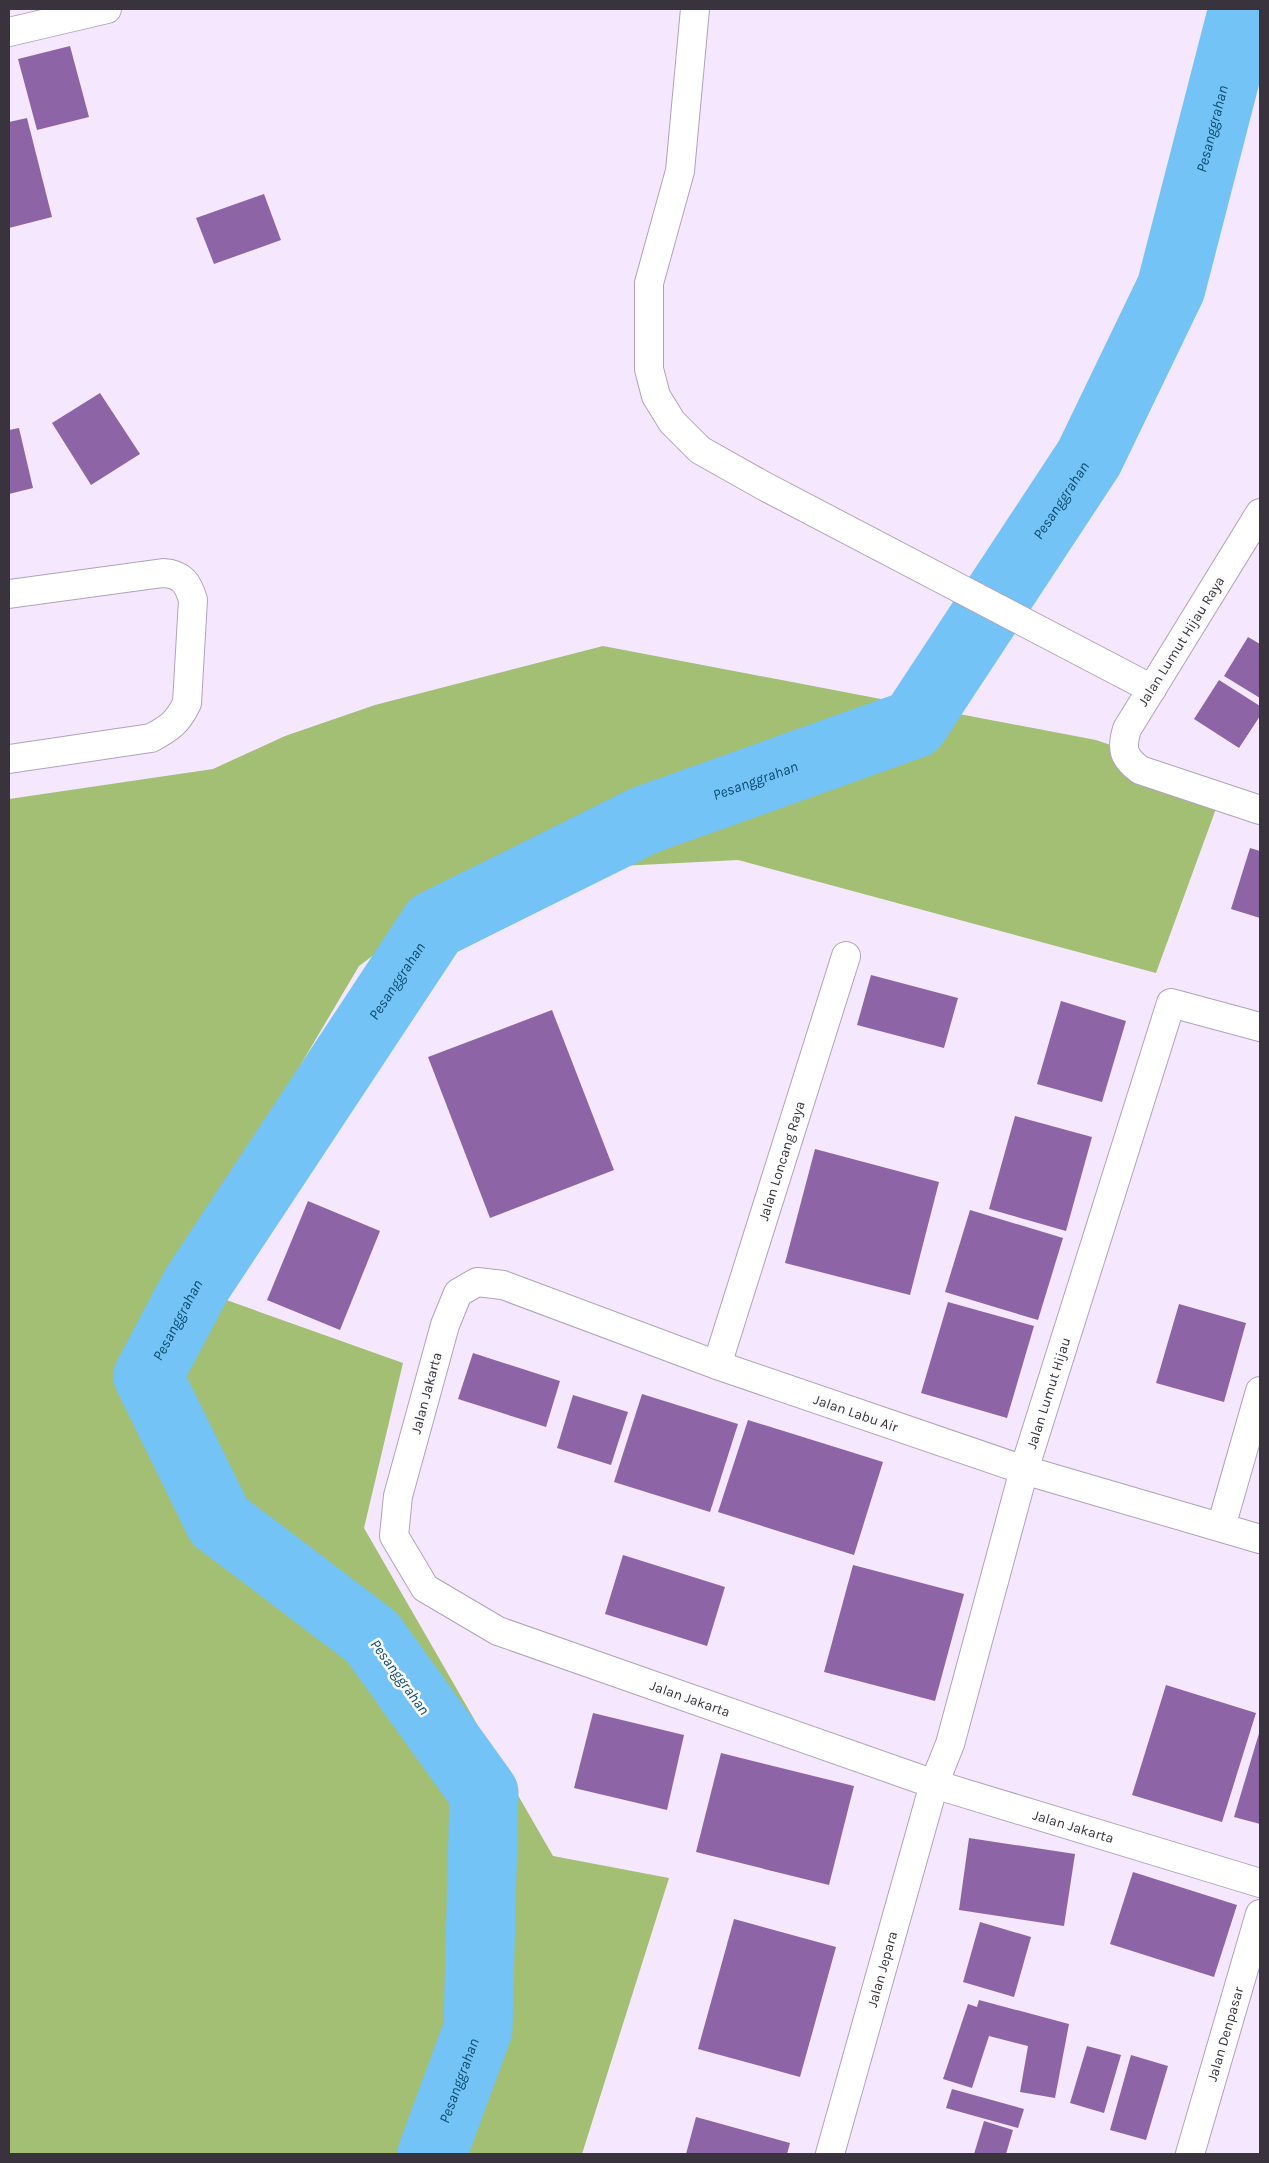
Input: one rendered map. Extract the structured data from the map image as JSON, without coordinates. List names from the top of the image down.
{
  "streets": {
    "street": [
      "Jalan Lumut Hijau Raya",
      "Jalan Loncang Raya",
      "Jalan Lumut Hijau",
      "Jalan Jakarta",
      "Jalan Labu Air",
      "Jalan Jepara",
      "Jalan Denpasar"
    ]
  },
  "crossings": [
    ["Jalan Loncang Raya", "Jalan Labu Air"],
    ["Jalan Lumut Hijau", "Jalan Jakarta"],
    ["Jalan Lumut Hijau", "Jalan Labu Air"],
    ["Jalan Lumut Hijau", "Jalan Jepara"],
    ["Jalan Jakarta", "Jalan Labu Air"],
    ["Jalan Jakarta", "Jalan Jepara"]
  ],
  "water": ["Pesanggrahan"]
}
